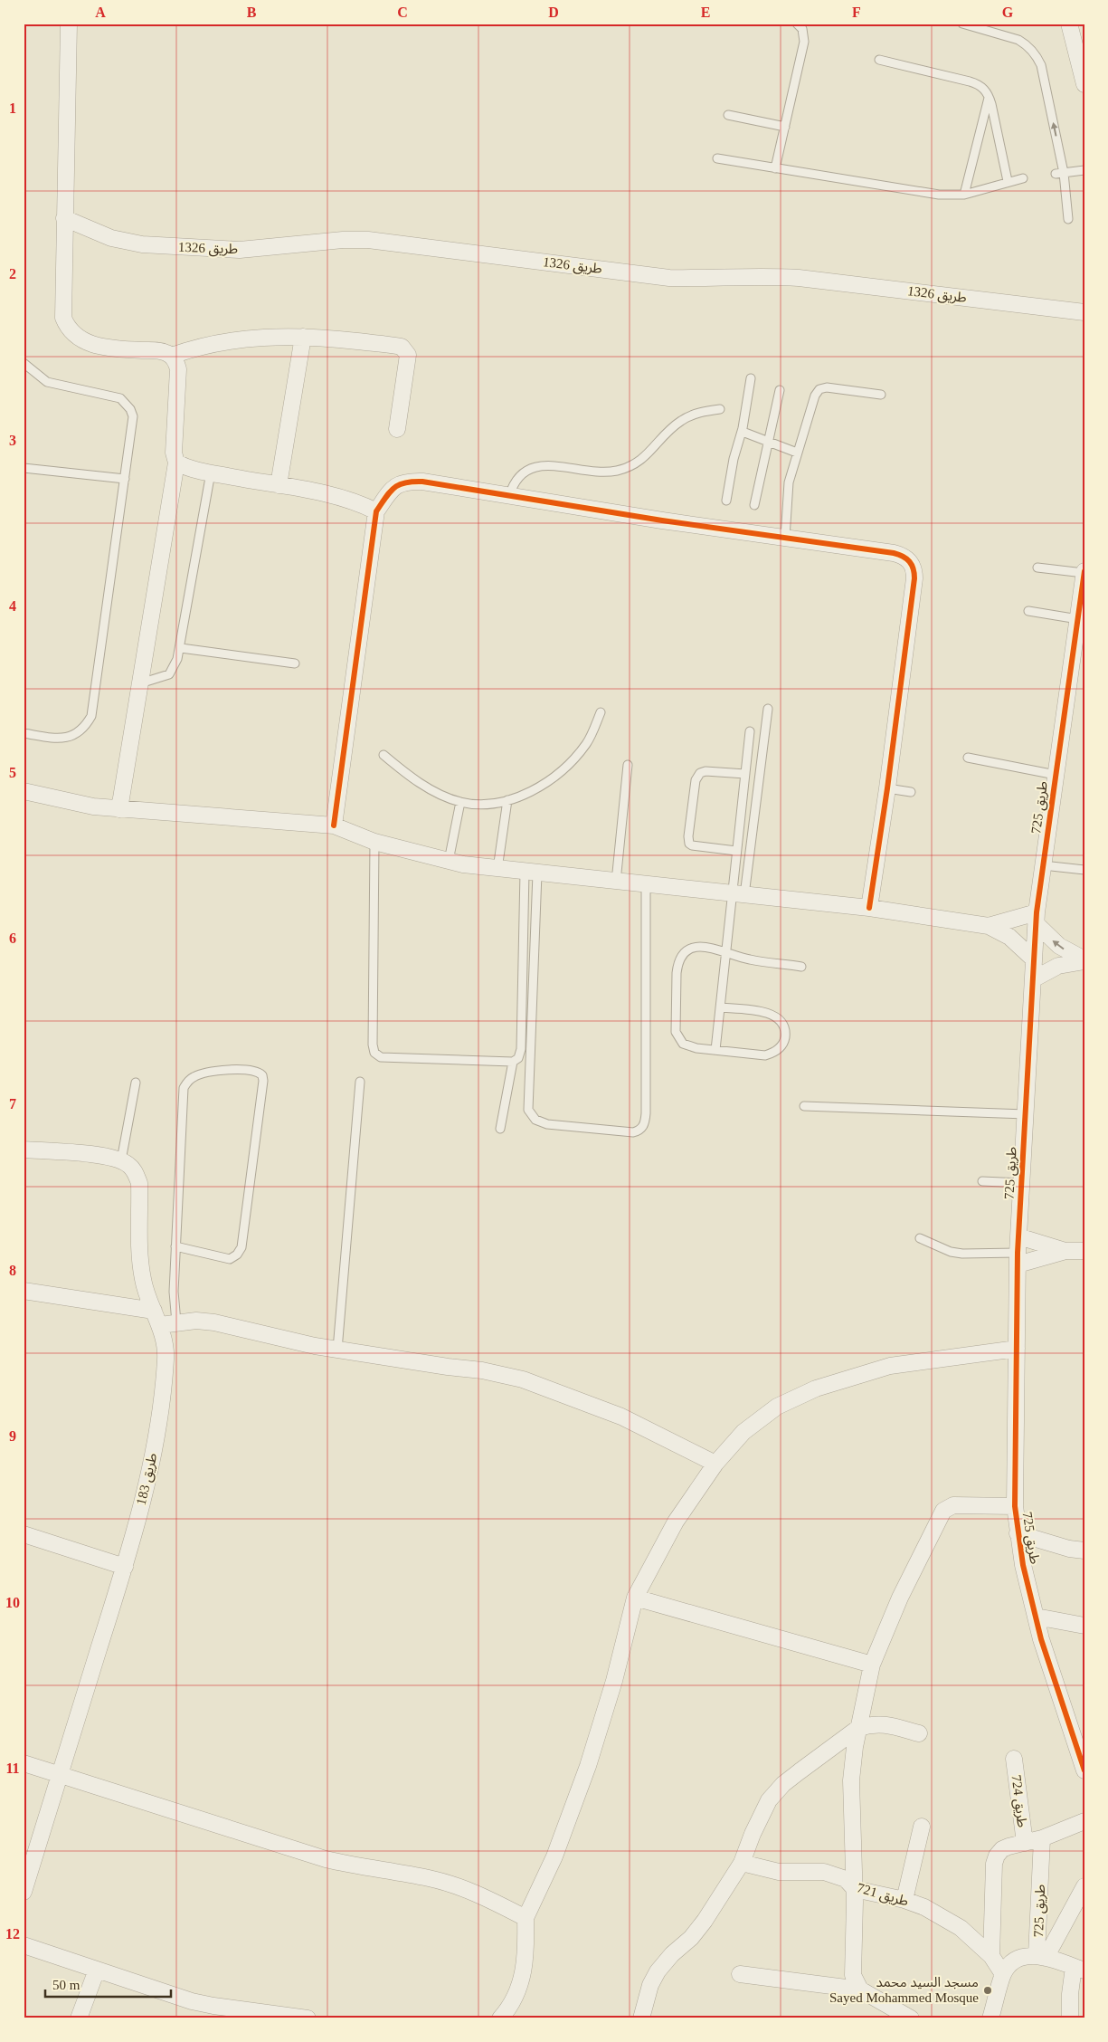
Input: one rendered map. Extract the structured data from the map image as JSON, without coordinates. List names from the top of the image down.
{
  "streets": {
    "street": [
      "طريق 1326",
      "طريق 725",
      "طريق 183",
      "طريق 724",
      "طريق 721"
    ]
  },
  "places": ["مسجد السيد محمد Sayed Mohammed Mosque"],
  "scale_bar": "50 m",
  "grid": {
    "columns": [
      "A",
      "B",
      "C",
      "D",
      "E",
      "F",
      "G"
    ],
    "rows": [
      "1",
      "2",
      "3",
      "4",
      "5",
      "6",
      "7",
      "8",
      "9",
      "10",
      "11",
      "12"
    ]
  }
}
